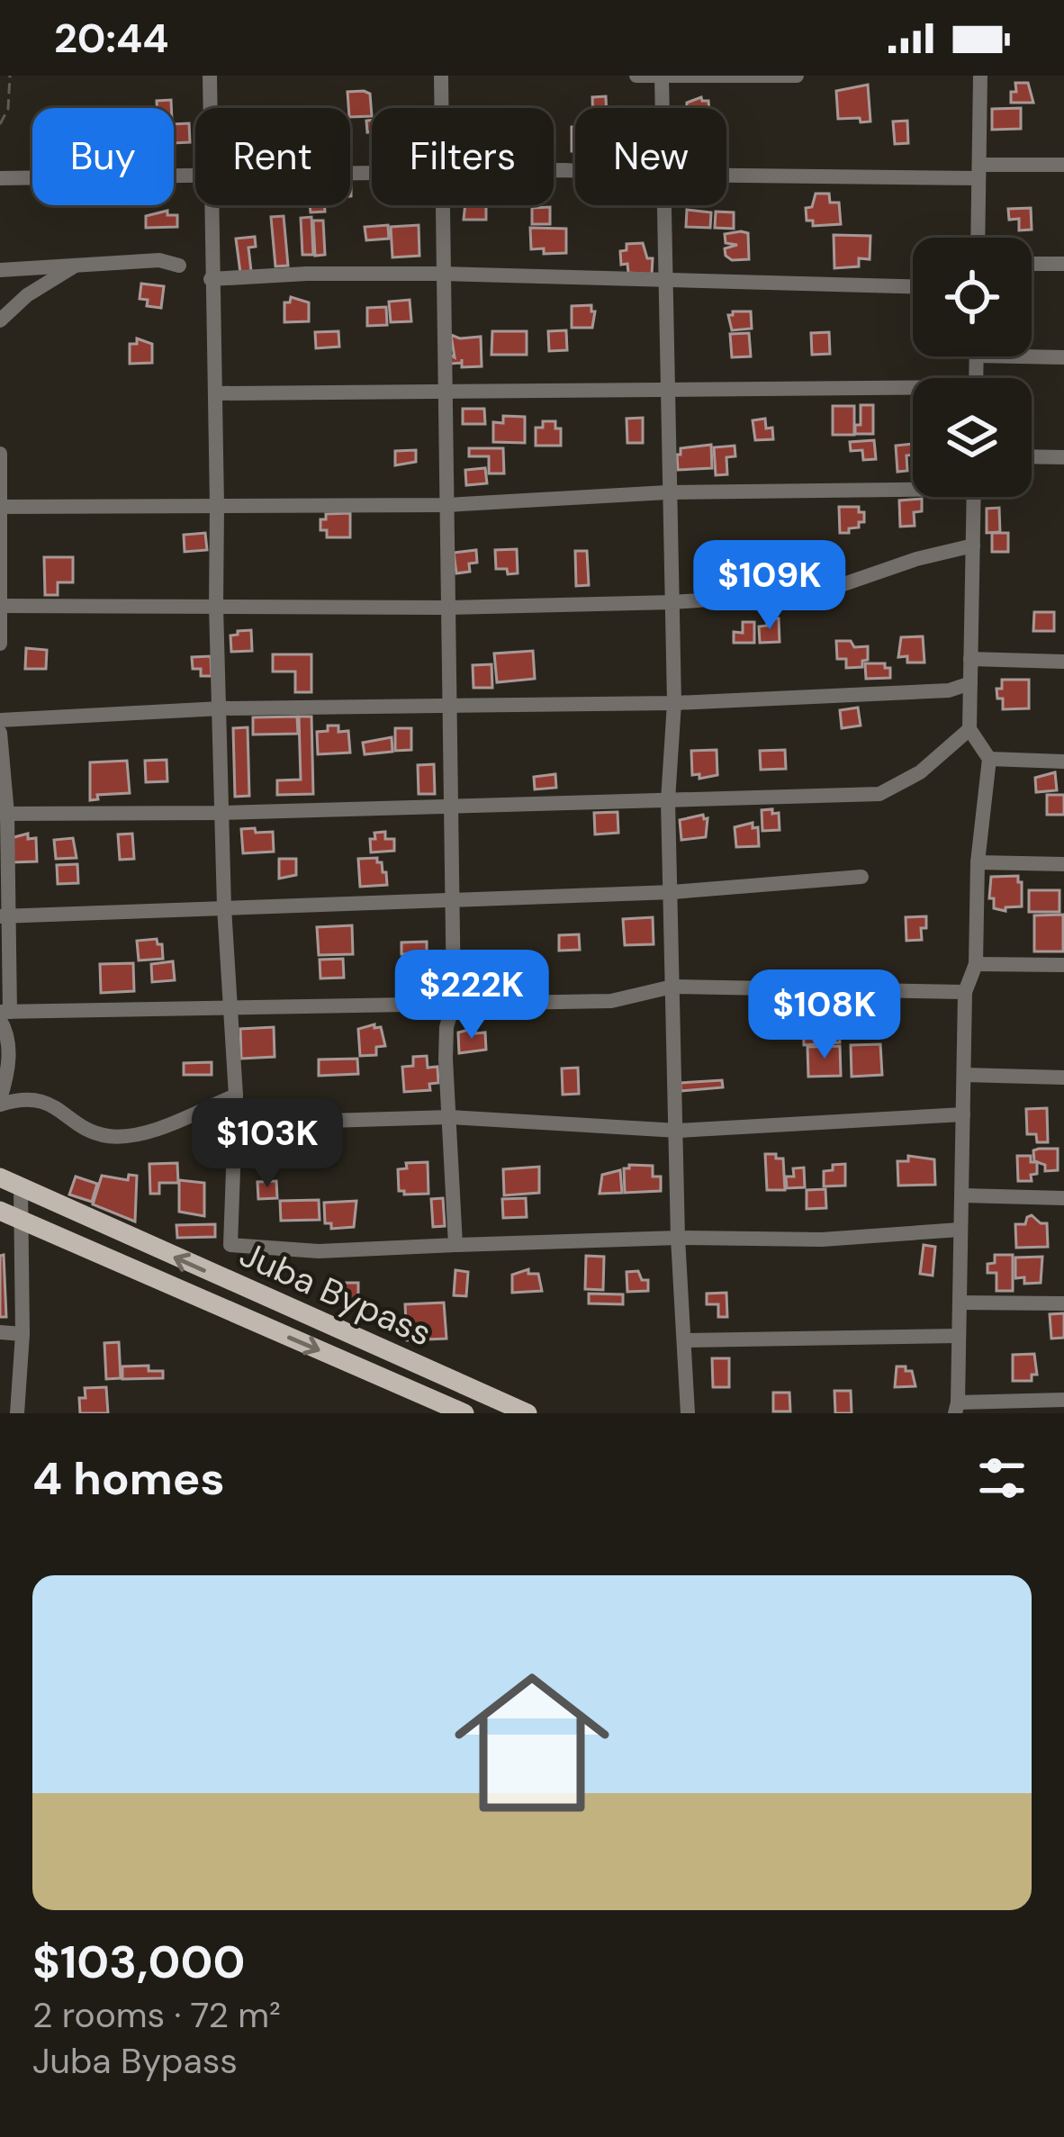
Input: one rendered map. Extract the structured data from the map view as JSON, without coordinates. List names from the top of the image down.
{
  "streets": {
    "main road": ["Juba Bypass"]
  },
  "page": {
    "status": "20:44",
    "chip": [
      "Buy",
      "Rent",
      "Filters",
      "New"
    ],
    "price": [
      "$109K",
      "$222K",
      "$108K",
      "$103K"
    ],
    "heading": "4 homes",
    "list": [
      {
        "name": "$103,000",
        "note": "2 rooms · 72 m² · Juba Bypass"
      }
    ]
  }
}
